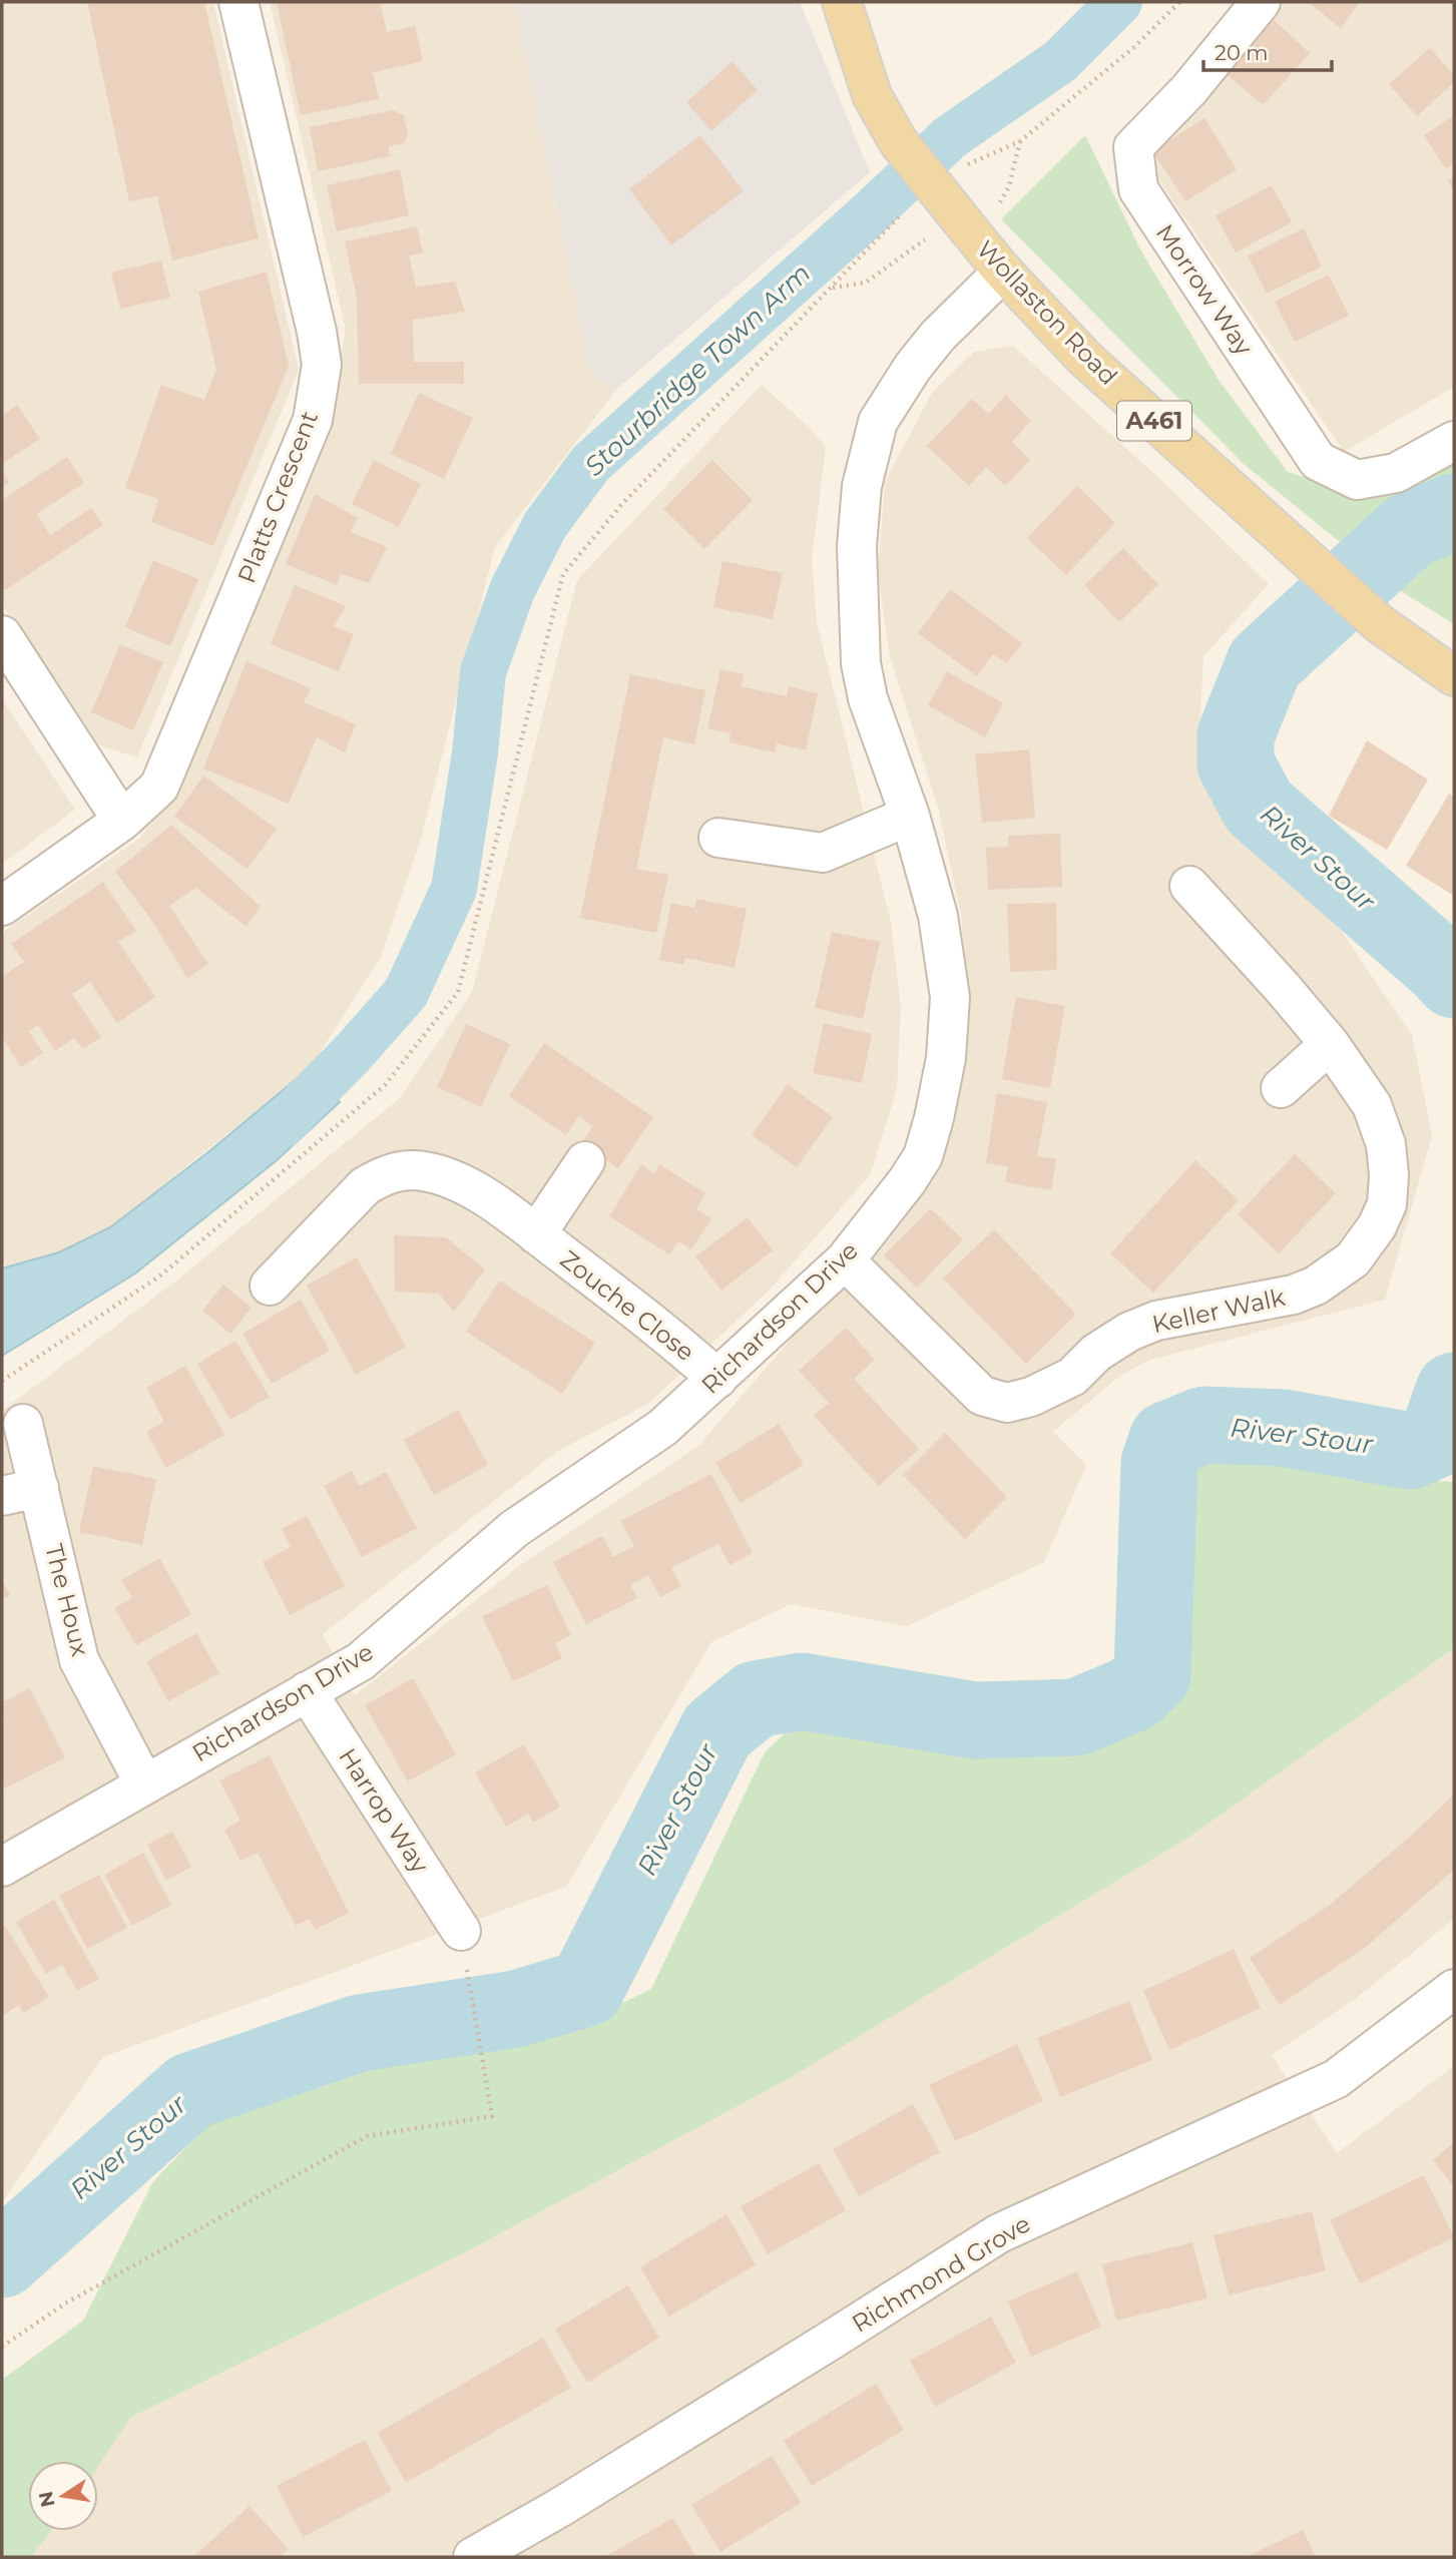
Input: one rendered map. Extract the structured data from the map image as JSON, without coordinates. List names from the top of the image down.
{
  "streets": {
    "main road": ["Wollaston Road", "A461"],
    "street": [
      "Morrow Way",
      "Platts Crescent",
      "Zouche Close",
      "Keller Walk",
      "Richardson Drive",
      "The Houx",
      "Harrop Way",
      "Richmond Grove"
    ]
  },
  "crossings": [
    ["Wollaston Road", "Richardson Drive"],
    ["Zouche Close", "Richardson Drive"],
    ["Keller Walk", "Richardson Drive"],
    ["Richardson Drive", "The Houx"],
    ["Richardson Drive", "Harrop Way"]
  ],
  "water": ["Stourbridge Town Arm", "River Stour"],
  "scale_bar": "20 m",
  "north": "left"
}
